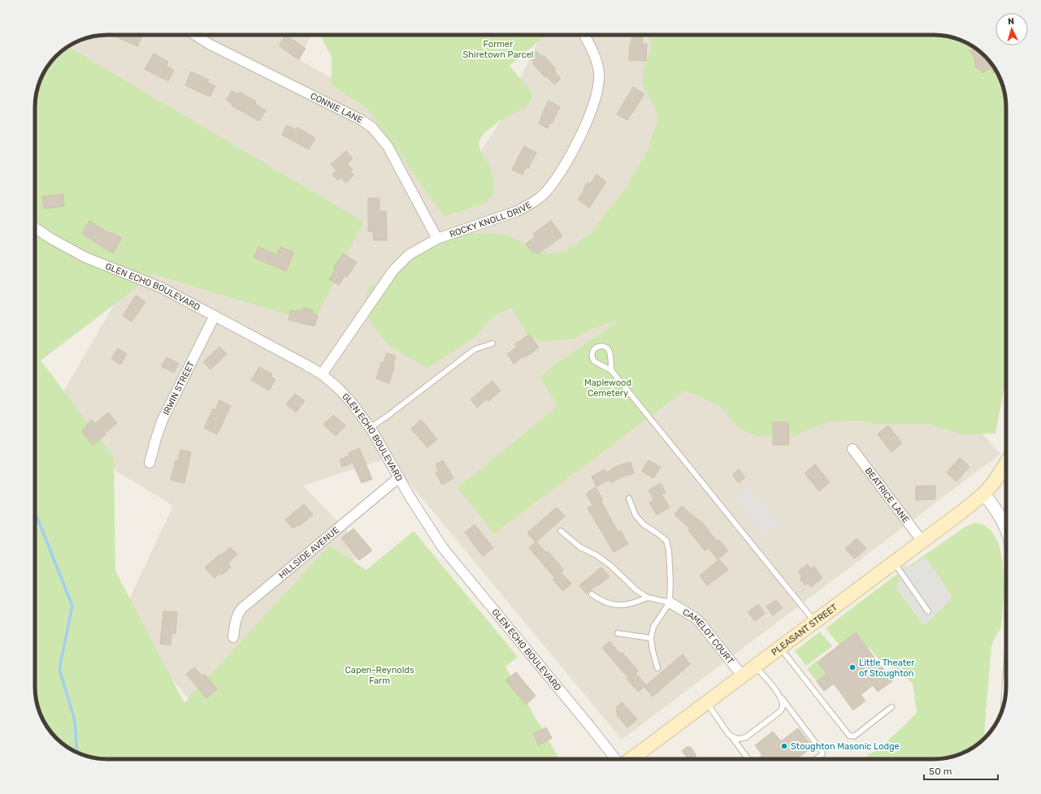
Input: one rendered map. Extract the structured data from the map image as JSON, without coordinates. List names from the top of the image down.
{
  "streets": {
    "main road": ["PLEASANT STREET"],
    "street": [
      "CONNIE LANE",
      "ROCKY KNOLL DRIVE",
      "GLEN ECHO BOULEVARD",
      "IRWIN STREET",
      "BEATRICE LANE",
      "HILLSIDE AVENUE",
      "CAMELOT COURT"
    ]
  },
  "crossings": [
    ["CONNIE LANE", "ROCKY KNOLL DRIVE"],
    ["ROCKY KNOLL DRIVE", "GLEN ECHO BOULEVARD"],
    ["GLEN ECHO BOULEVARD", "IRWIN STREET"],
    ["GLEN ECHO BOULEVARD", "HILLSIDE AVENUE"],
    ["BEATRICE LANE", "PLEASANT STREET"],
    ["PLEASANT STREET", "CAMELOT COURT"]
  ],
  "parks": ["Former Shiretown Parcel", "Maplewood Cemetery", "Capen-Reynolds Farm"],
  "places": ["Little Theater of Stoughton", "Stoughton Masonic Lodge"],
  "scale_bar": "50 m",
  "north": "top"
}
